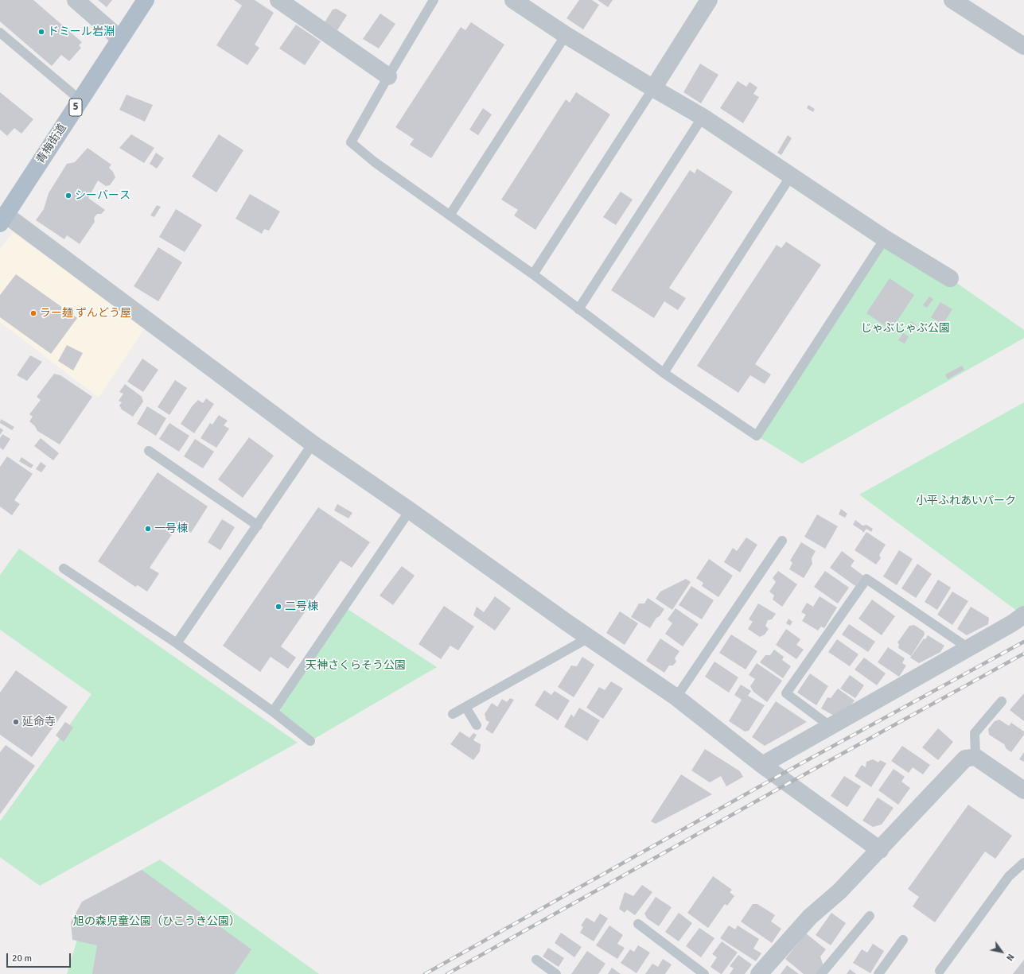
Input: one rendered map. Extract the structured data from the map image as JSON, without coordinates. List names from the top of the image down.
{
  "streets": {
    "main road": ["5", "青梅街道"]
  },
  "parks": [
    "じゃぶじゃぶ公園",
    "小平ふれあいパーク",
    "天神さくらそう公園",
    "旭の森児童公園（ひこうき公園）"
  ],
  "places": [
    "ドミール岩淵",
    "シーバース",
    "ラー麺 ずんどう屋",
    "一号棟",
    "二号棟",
    "延命寺"
  ],
  "scale_bar": "20 m",
  "north": "bottom right"
}
